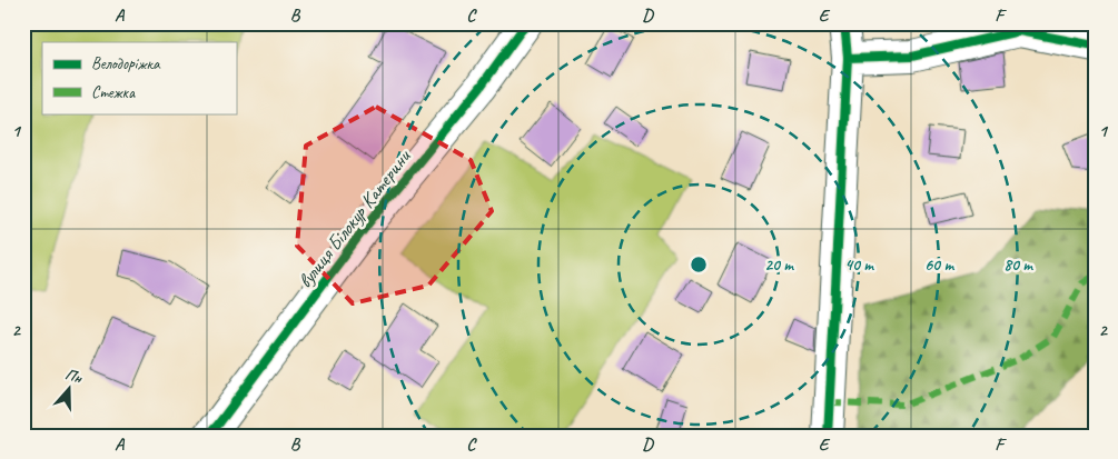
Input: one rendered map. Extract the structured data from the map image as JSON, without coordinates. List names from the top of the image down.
{
  "streets": {
    "street": ["вулиця Білокур Катерини"]
  },
  "legend": ["Велодоріжка", "Стежка"],
  "north": "top",
  "grid": {
    "columns": [
      "A",
      "B",
      "C",
      "D",
      "E",
      "F"
    ],
    "rows": ["1", "2"]
  },
  "rings": [
    "20 m",
    "40 m",
    "60 m",
    "80 m"
  ]
}
